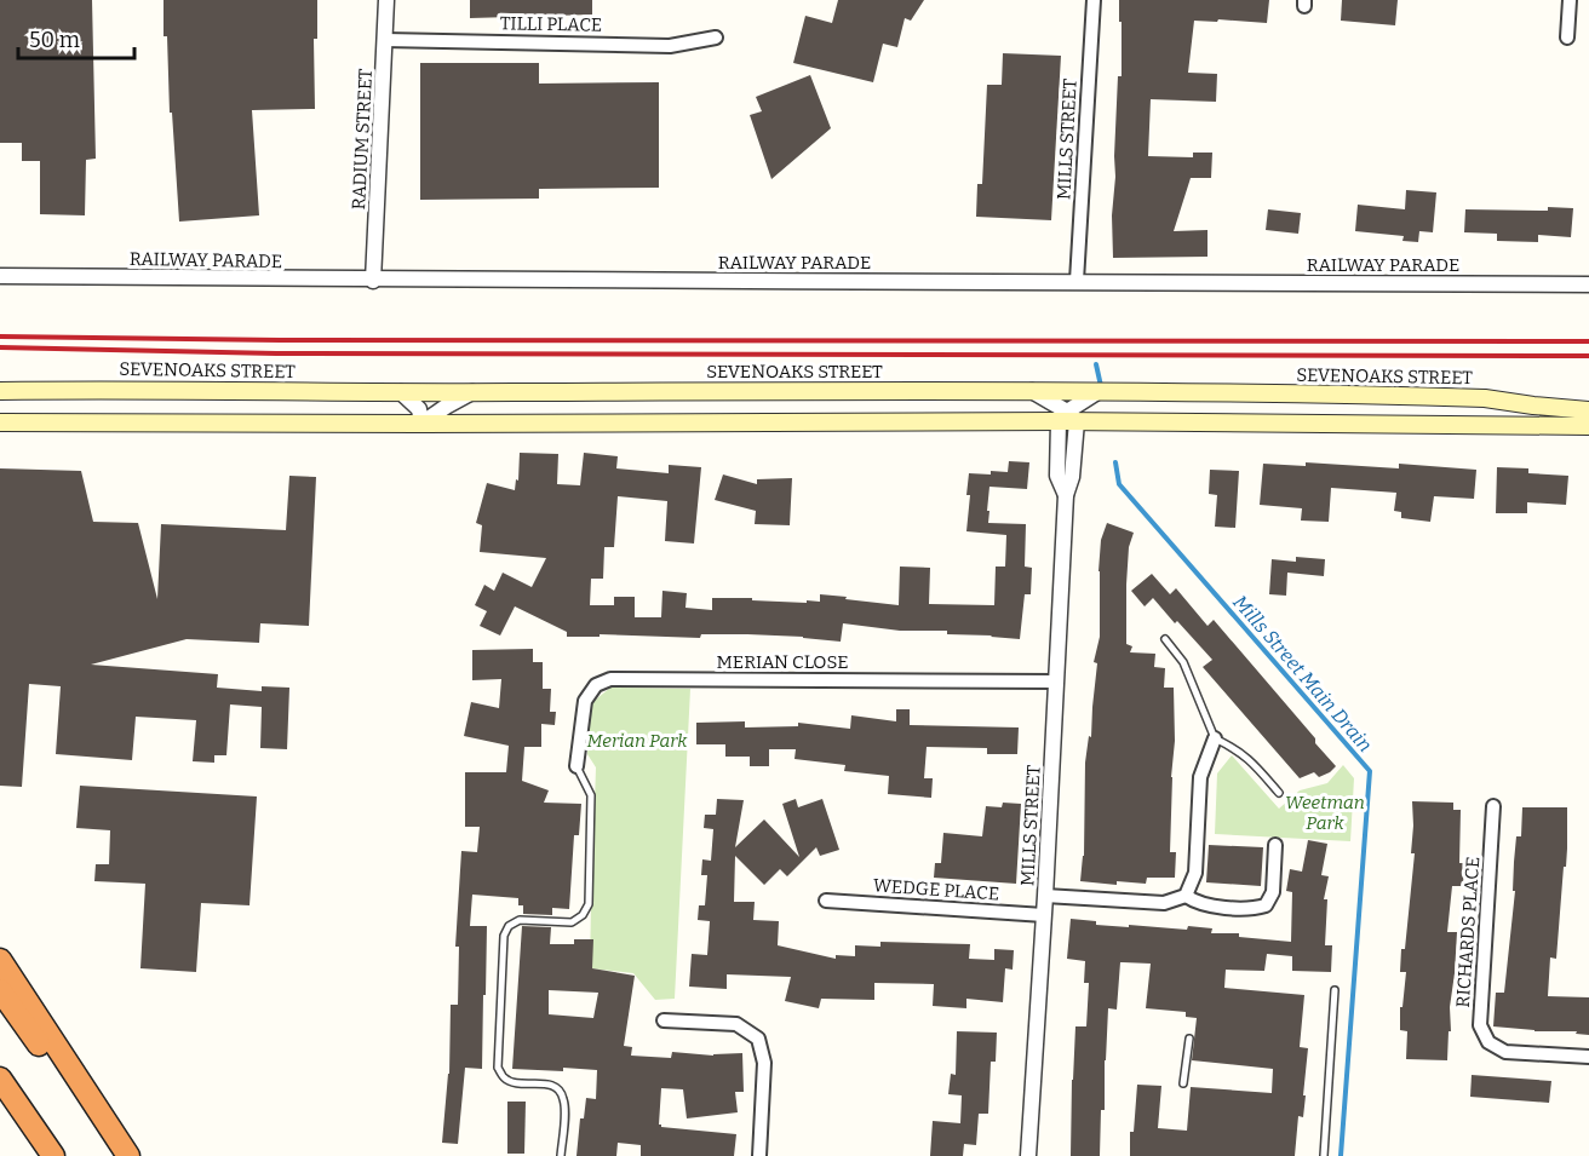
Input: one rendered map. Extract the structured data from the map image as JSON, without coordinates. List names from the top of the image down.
{
  "streets": {
    "main road": ["SEVENOAKS STREET"],
    "street": [
      "TILLI PLACE",
      "RADIUM STREET",
      "MILLS STREET",
      "RAILWAY PARADE",
      "MERIAN CLOSE",
      "WEDGE PLACE",
      "RICHARDS PLACE"
    ]
  },
  "crossings": [
    ["TILLI PLACE", "RADIUM STREET"],
    ["RADIUM STREET", "RAILWAY PARADE"],
    ["MILLS STREET", "RAILWAY PARADE"],
    ["MILLS STREET", "MERIAN CLOSE"],
    ["MILLS STREET", "WEDGE PLACE"]
  ],
  "water": ["Mills Street Main Drain"],
  "parks": ["Merian Park", "Weetman Park"],
  "scale_bar": "50 m"
}
